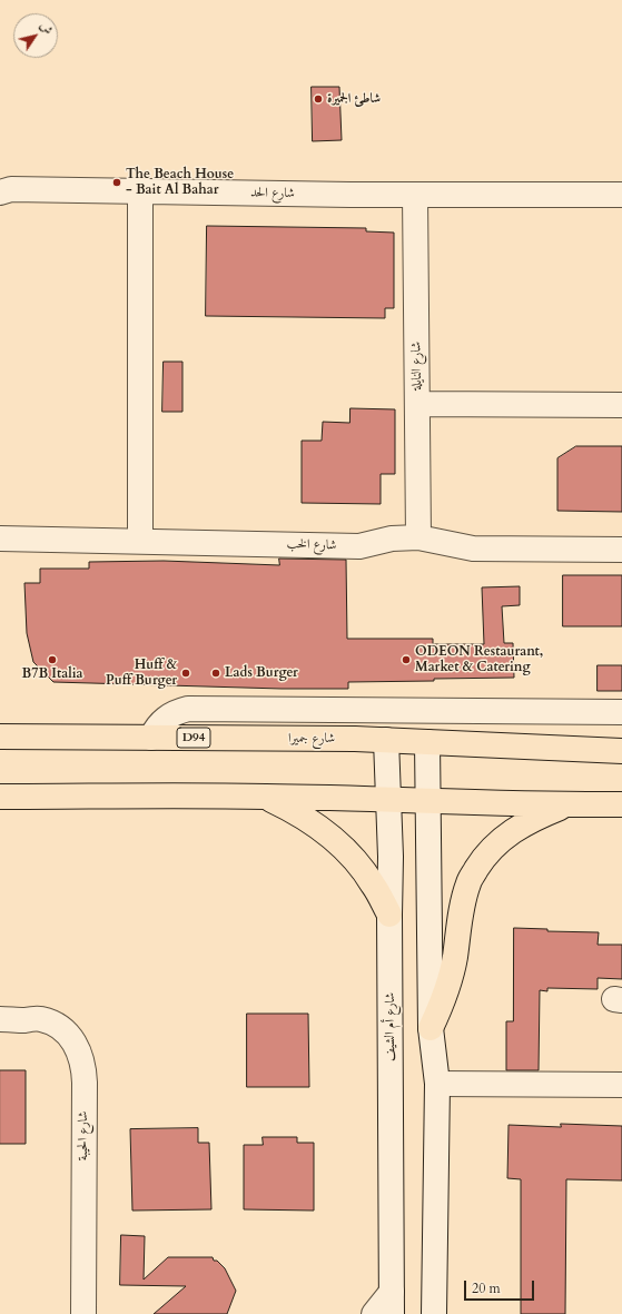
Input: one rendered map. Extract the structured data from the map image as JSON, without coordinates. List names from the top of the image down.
{
  "streets": {
    "main road": ["D94", "شارع جميرا"],
    "street": [
      "شارع الحد",
      "شارع النايلة",
      "شارع الخب",
      "شارع أم الشيف",
      "شارع الحيبة"
    ]
  },
  "crossings": [
    ["شارع الحد", "شارع النايلة"],
    ["شارع النايلة", "شارع الخب"],
    ["شارع جميرا", "شارع أم الشيف"]
  ],
  "places": [
    "شاطئ الجميرة",
    "The Beach House - Bait Al Bahar",
    "B7B Italia",
    "ODEON Restaurant, Market & Catering",
    "Huff & Puff Burger",
    "Lads Burger"
  ],
  "scale_bar": "20 m",
  "north": "top right"
}
